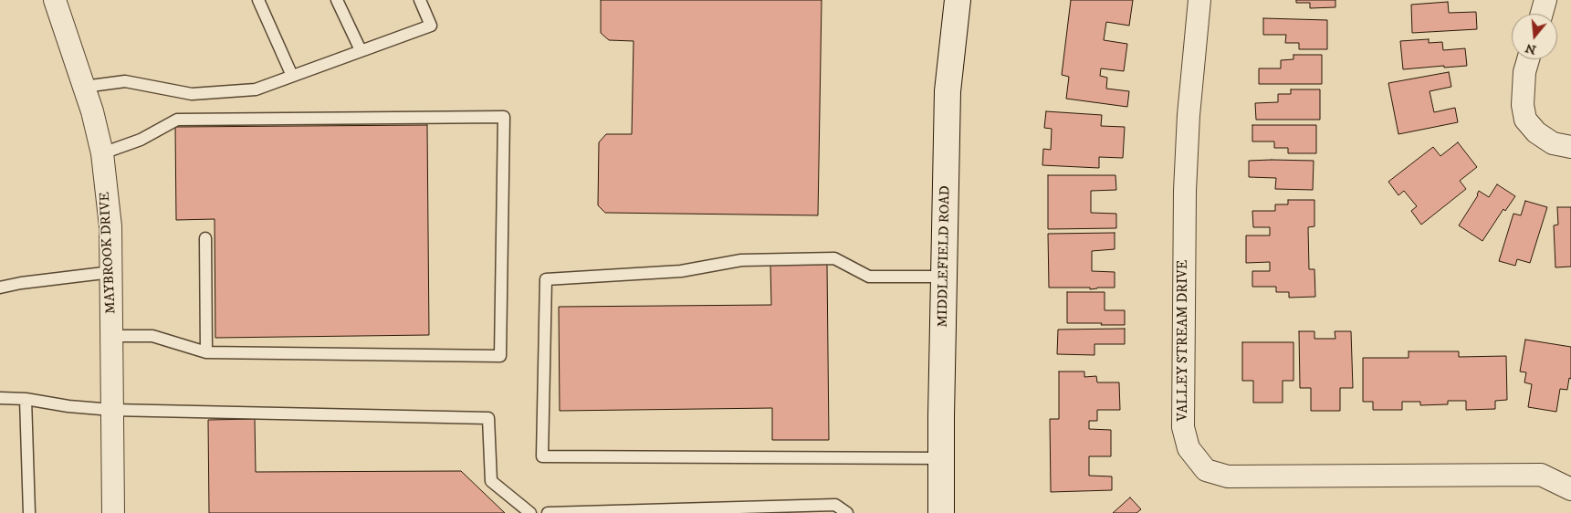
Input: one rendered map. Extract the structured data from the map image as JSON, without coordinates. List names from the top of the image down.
{
  "streets": {
    "main road": ["MIDDLEFIELD ROAD"],
    "street": ["MAYBROOK DRIVE", "VALLEY STREAM DRIVE"]
  },
  "north": "bottom"
}
